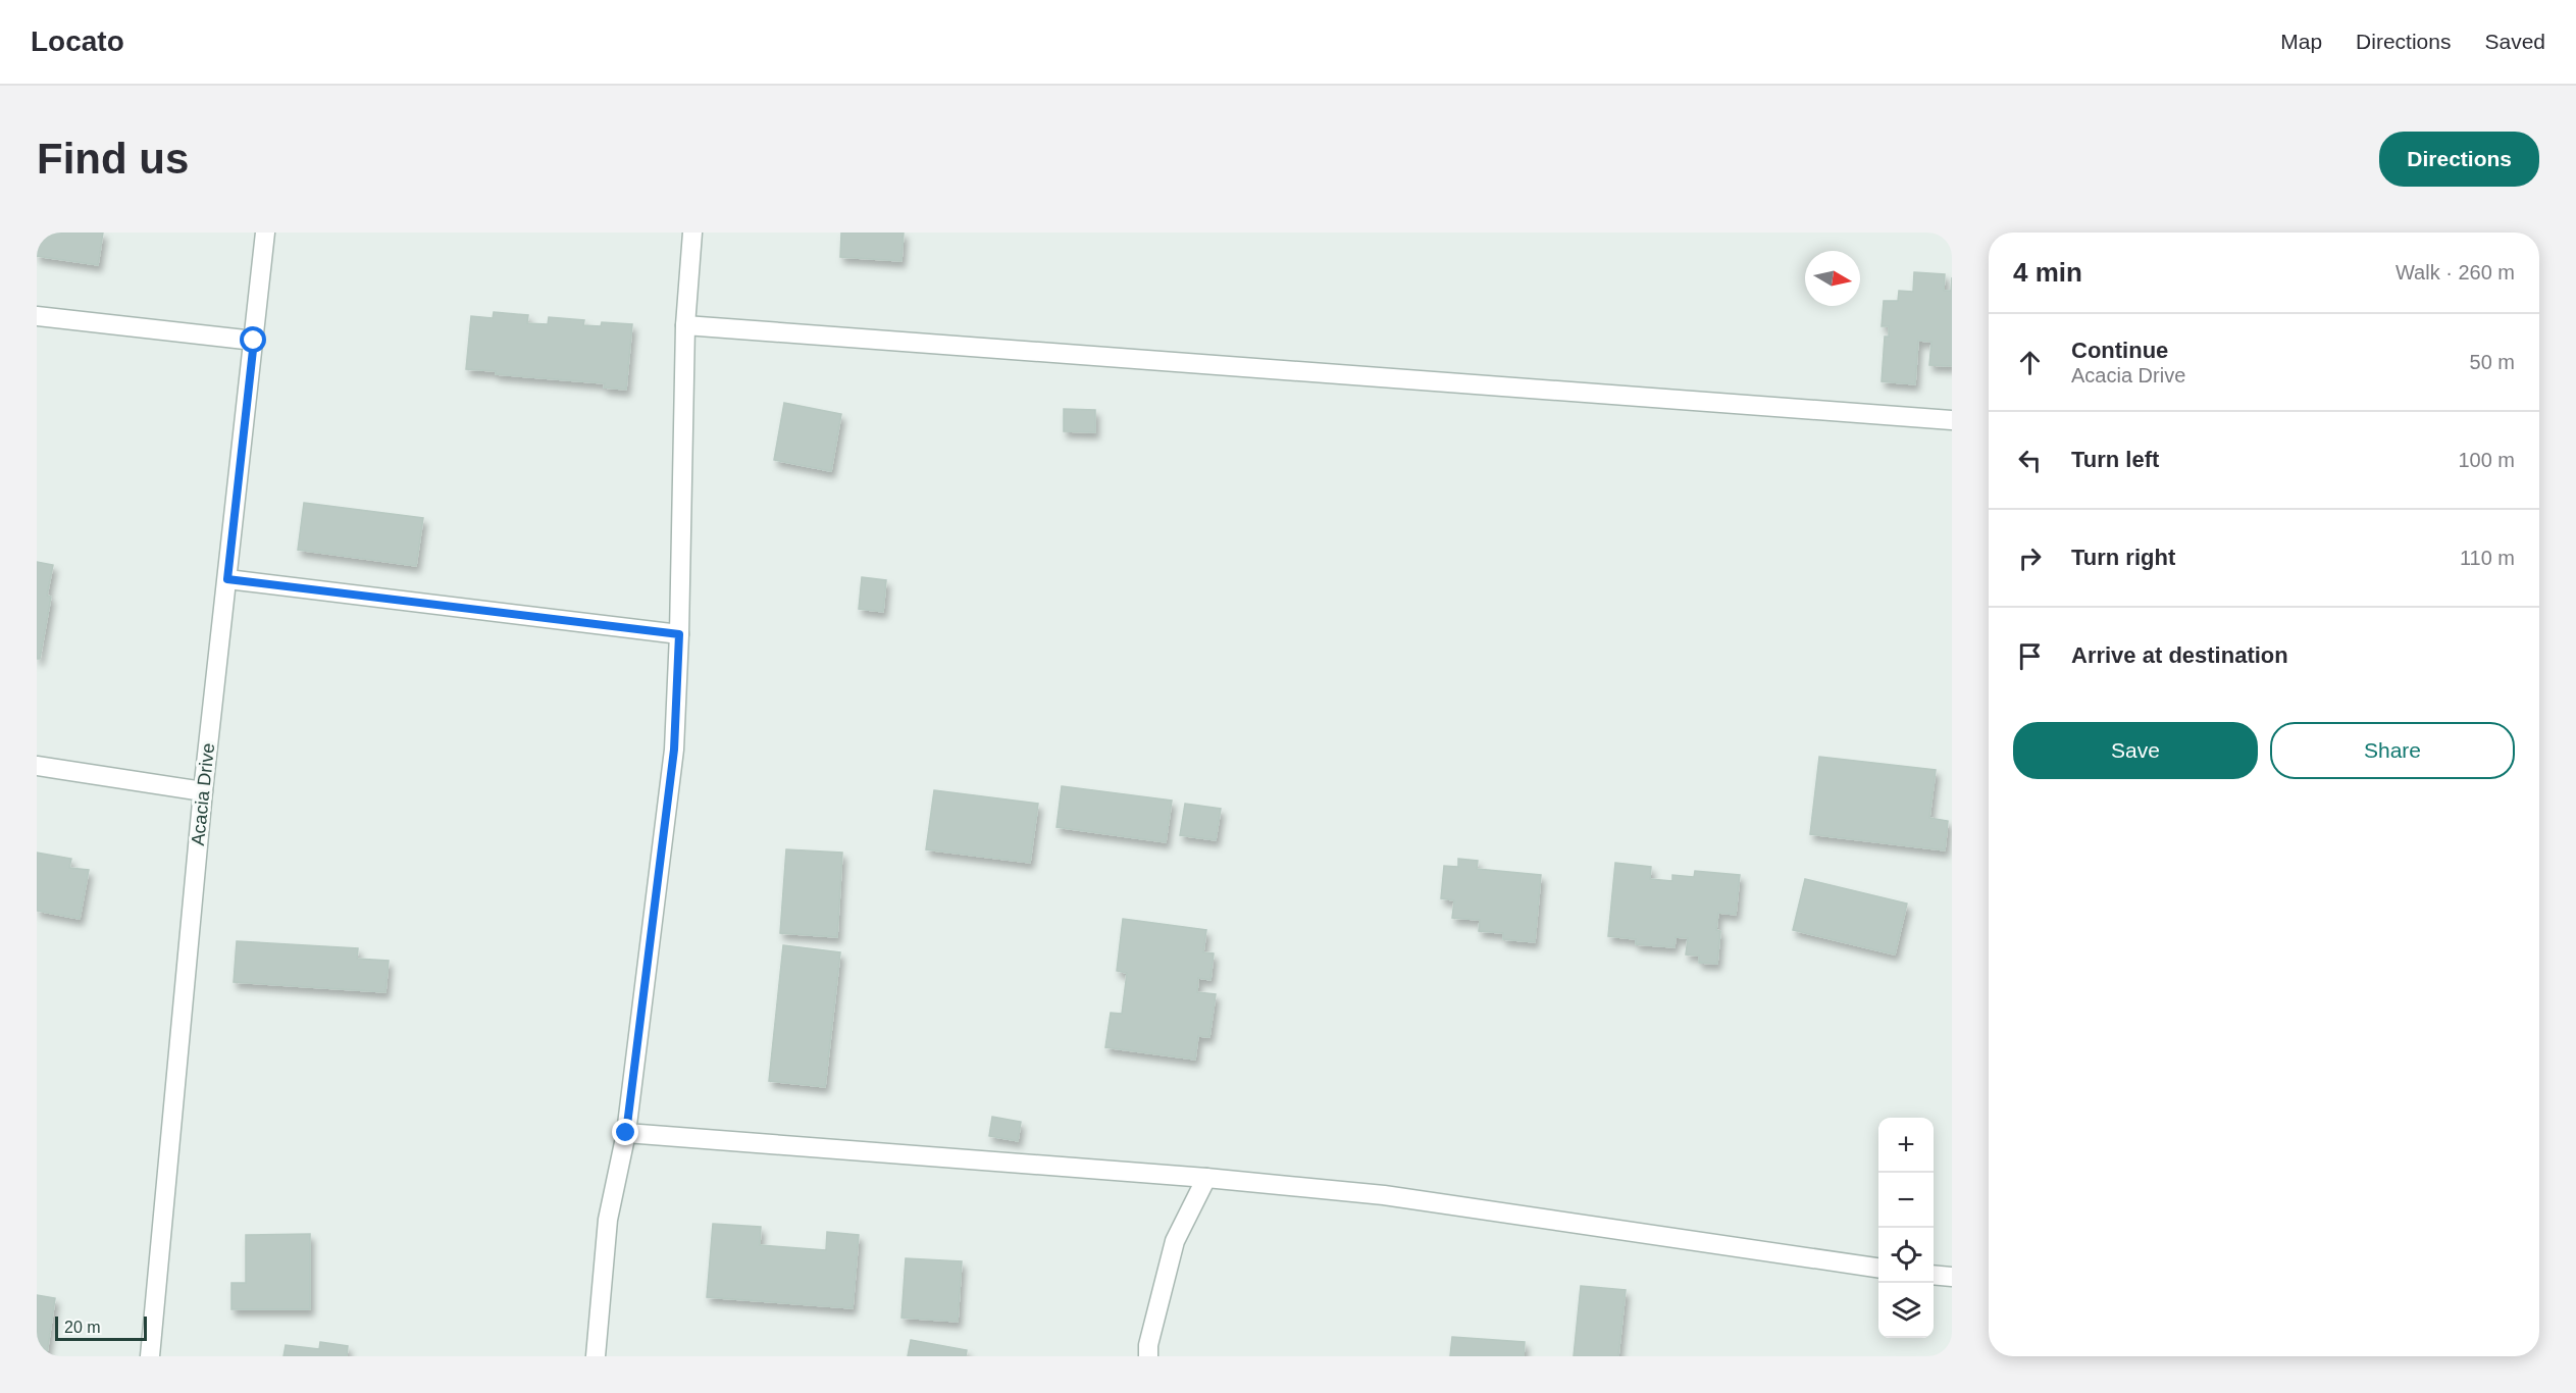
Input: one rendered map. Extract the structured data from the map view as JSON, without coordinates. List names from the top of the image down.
{
  "streets": {
    "street": ["Acacia Drive"]
  },
  "scale_bar": "20 m",
  "north": "right",
  "page": {
    "header": "Locato",
    "nav": ["Map", "Directions", "Saved"],
    "buttons": [
      "Directions",
      ["Save", "Share"]
    ],
    "title": "Find us",
    "heading": ["4 min", "Walk · 260 m"],
    "list": [
      ["Continue", "Acacia Drive", "50 m"],
      ["Turn left", "100 m"],
      ["Turn right", "110 m"],
      "Arrive at destination"
    ],
    "map_buttons": ["+", "−"],
    "scale": "20 m"
  }
}
